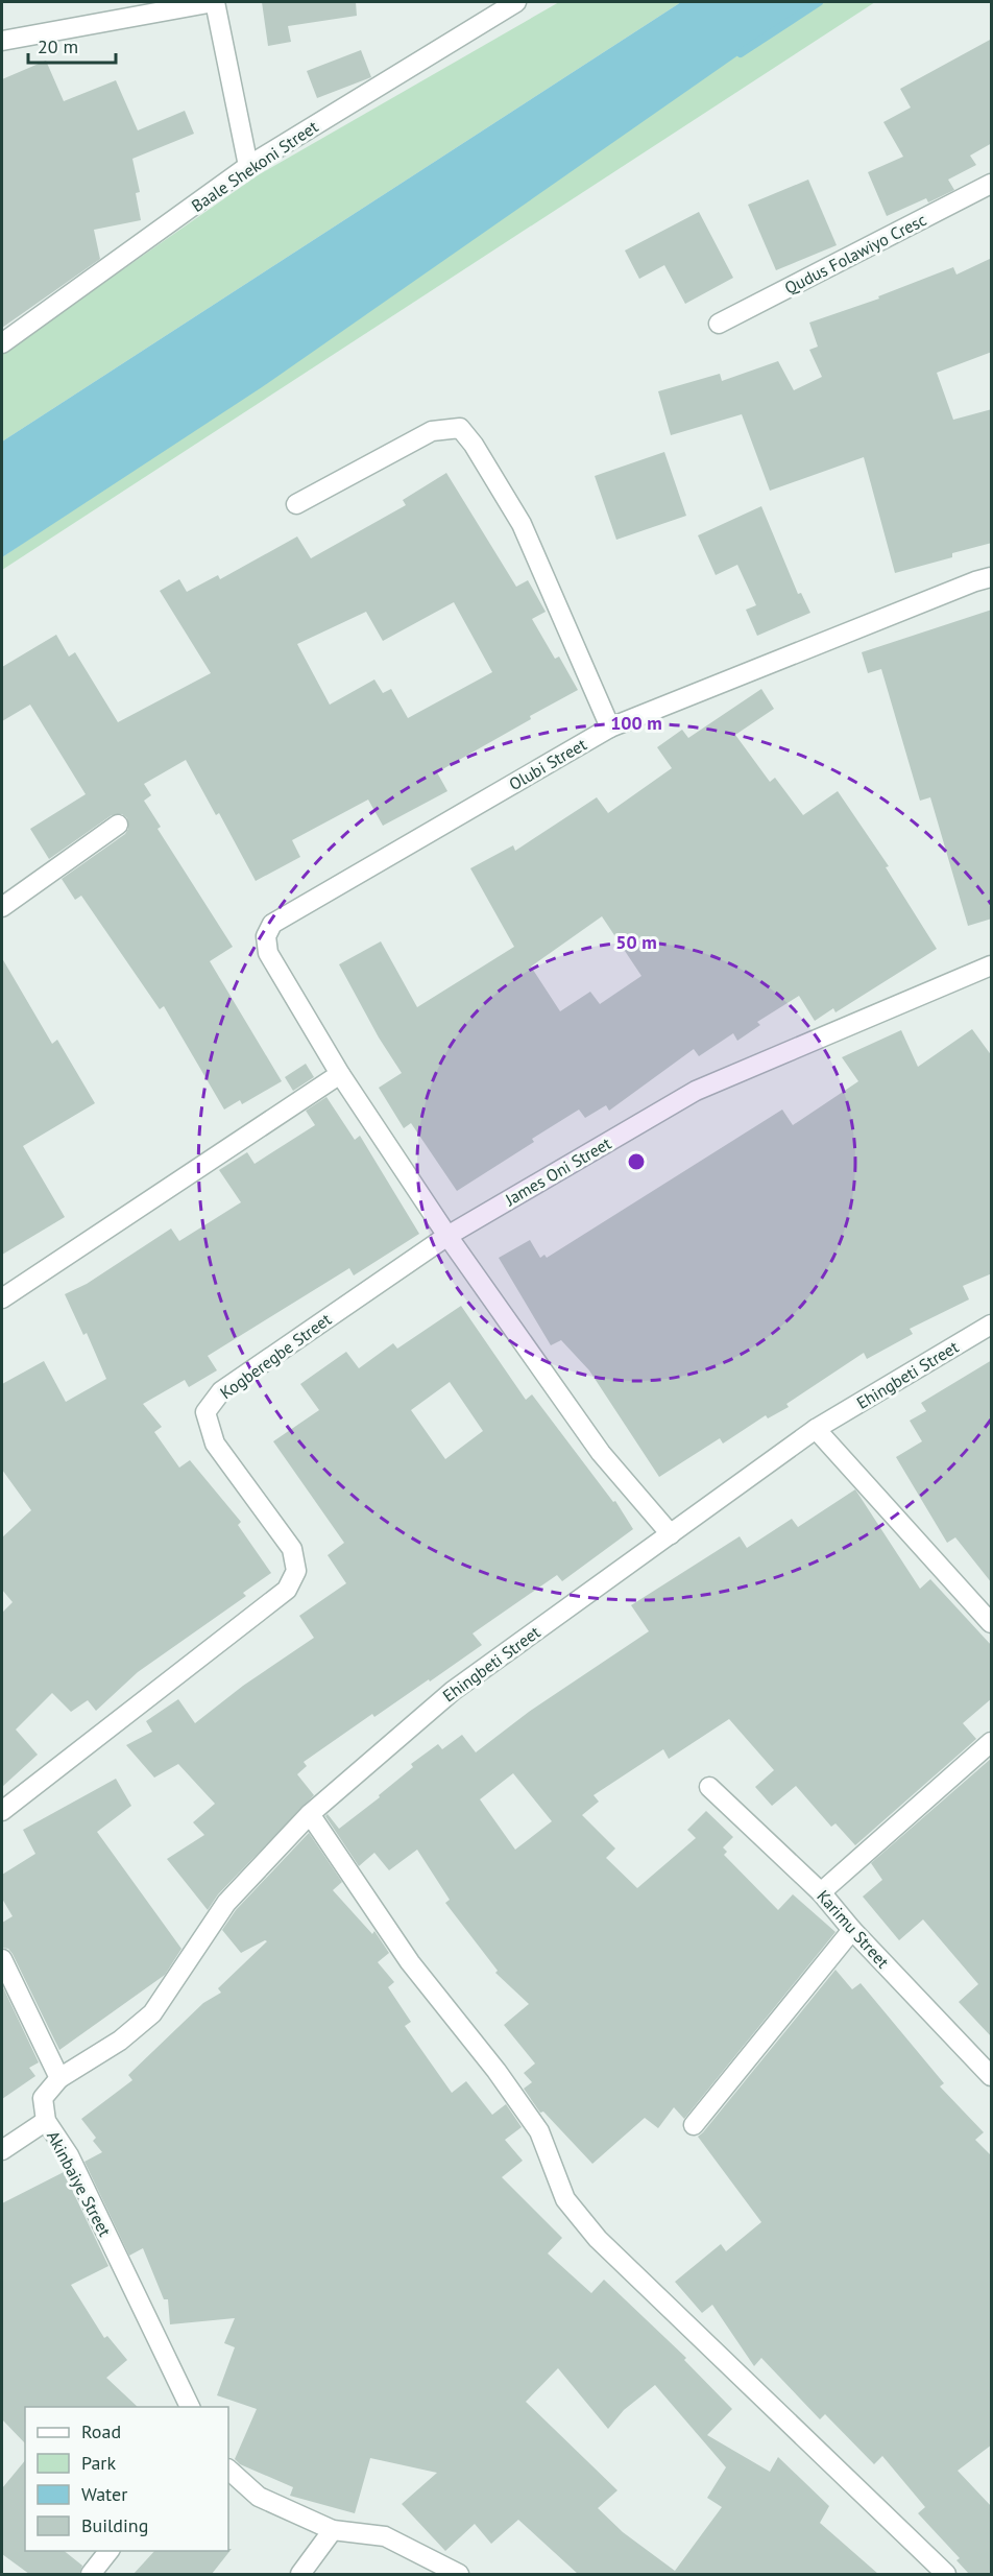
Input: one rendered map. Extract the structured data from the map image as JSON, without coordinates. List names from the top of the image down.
{
  "streets": {
    "street": [
      "Baale Shekoni Street",
      "Qudus Folawiyo Cresc",
      "Olubi Street",
      "James Oni Street",
      "Kogberegbe Street",
      "Ehingbeti Street",
      "Karimu Street",
      "Akinbaiye Street"
    ]
  },
  "crossings": [
    ["James Oni Street", "Kogberegbe Street"],
    ["Ehingbeti Street", "Akinbaiye Street"]
  ],
  "legend": [
    "Road",
    "Park",
    "Water",
    "Building"
  ],
  "scale_bar": "20 m",
  "rings": ["100 m", "50 m"]
}
